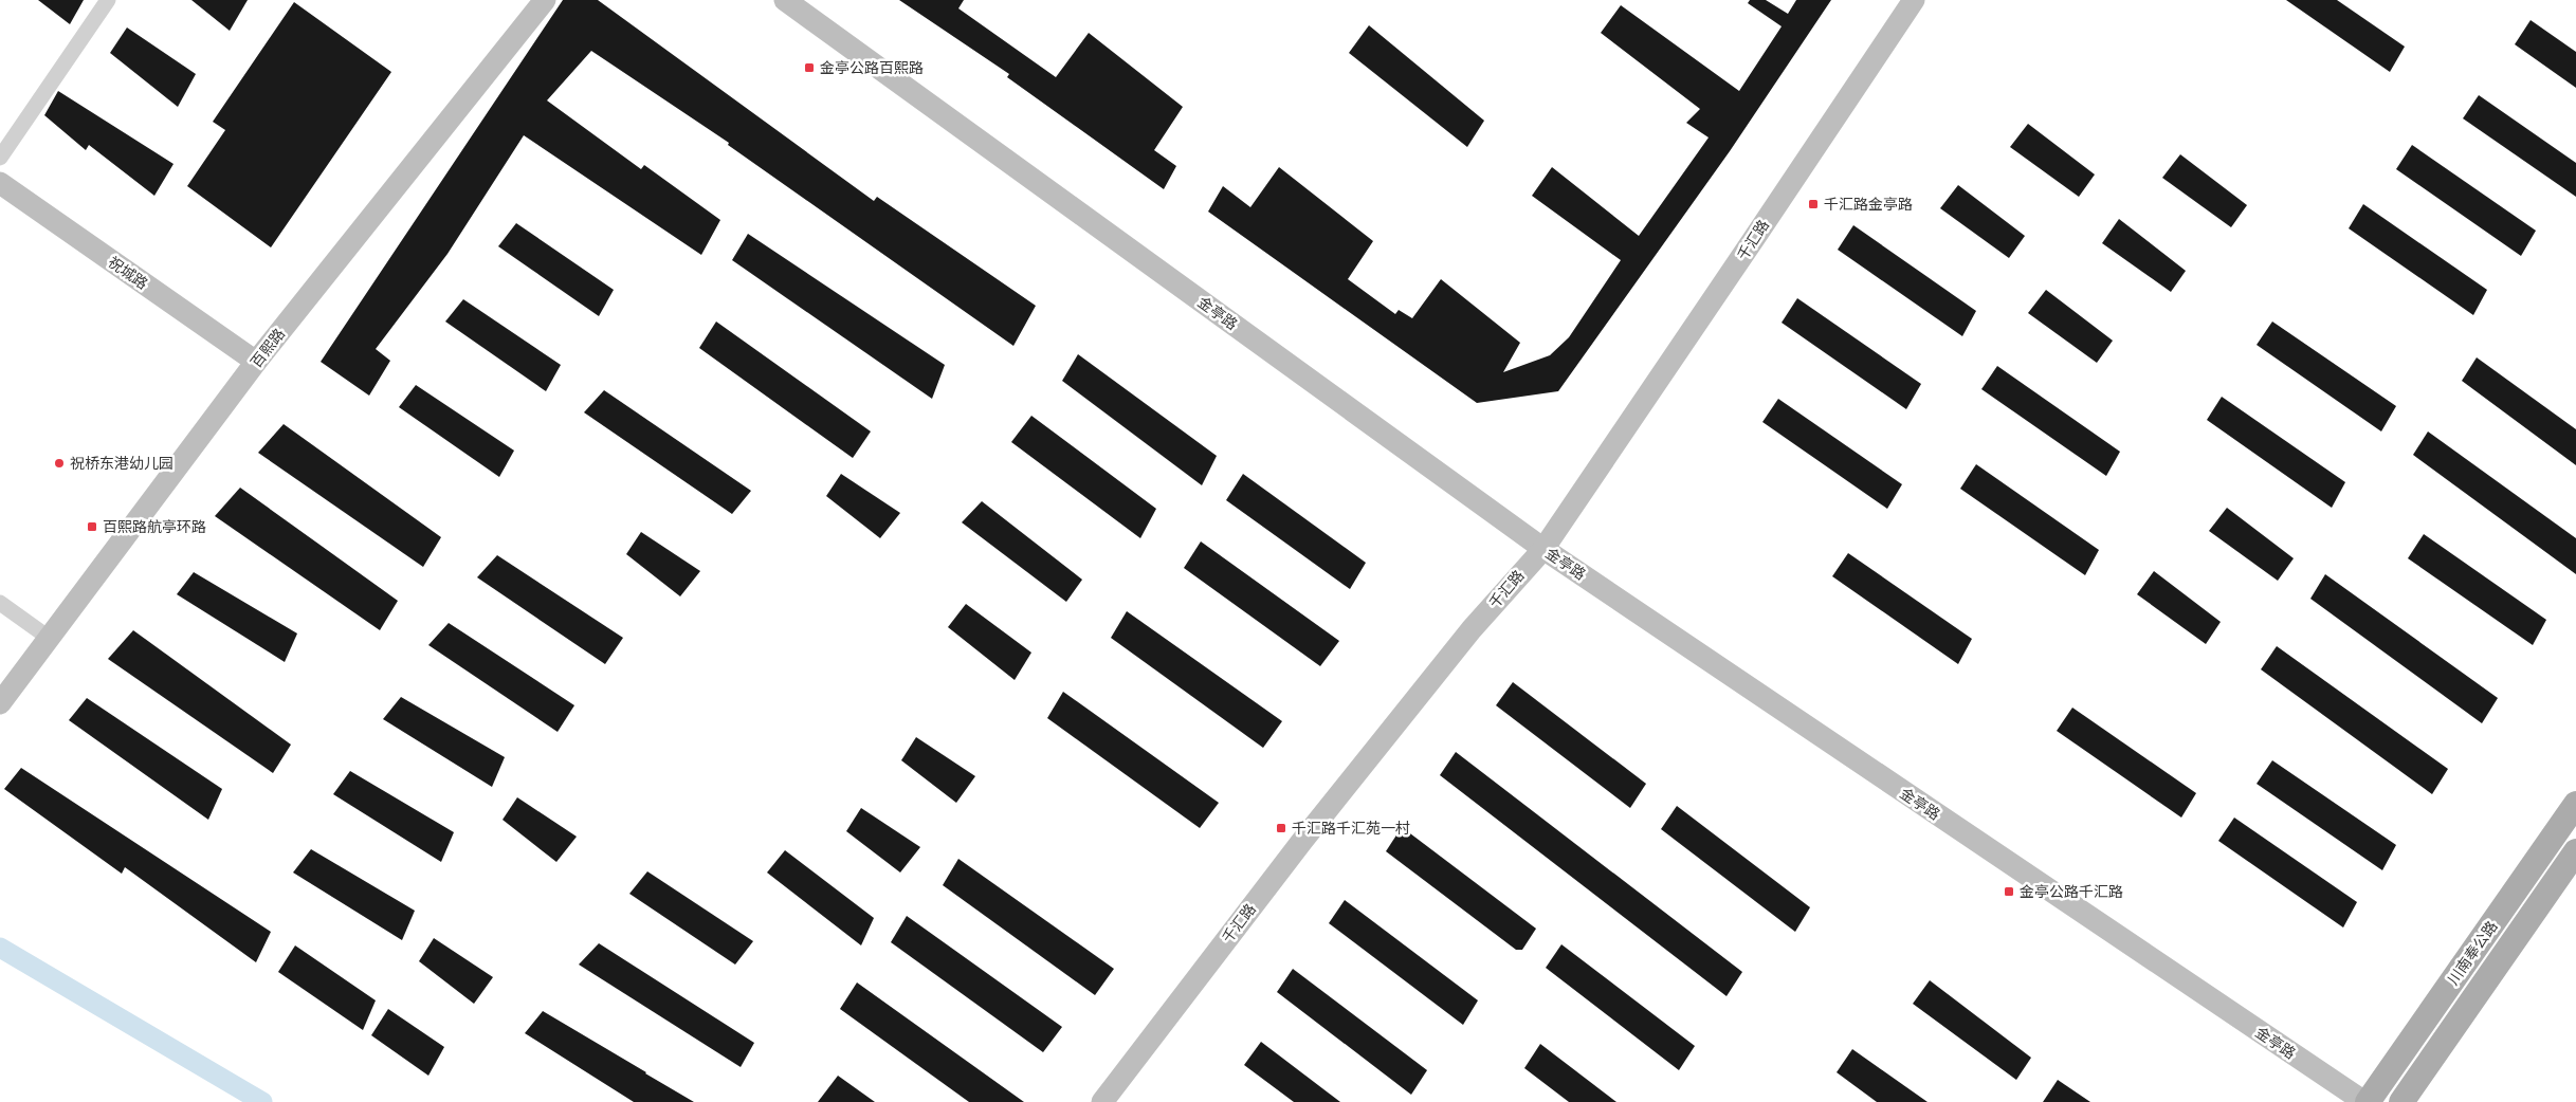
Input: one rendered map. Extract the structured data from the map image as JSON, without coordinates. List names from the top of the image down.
{
  "streets": {
    "main road": ["川南奉公路"],
    "street": [
      "千汇路",
      "祝城路",
      "金亭路",
      "百熙路"
    ]
  },
  "crossings": [
    ["千汇路", "金亭路"],
    ["祝城路", "百熙路"],
    ["金亭路", "川南奉公路"]
  ],
  "places": {
    "transit": [
      "金亭公路百熙路",
      "千汇路金亭路",
      "百熙路航亭环路",
      "千汇路千汇苑一村",
      "金亭公路千汇路"
    ],
    "other": ["祝桥东港幼儿园"]
  }
}
